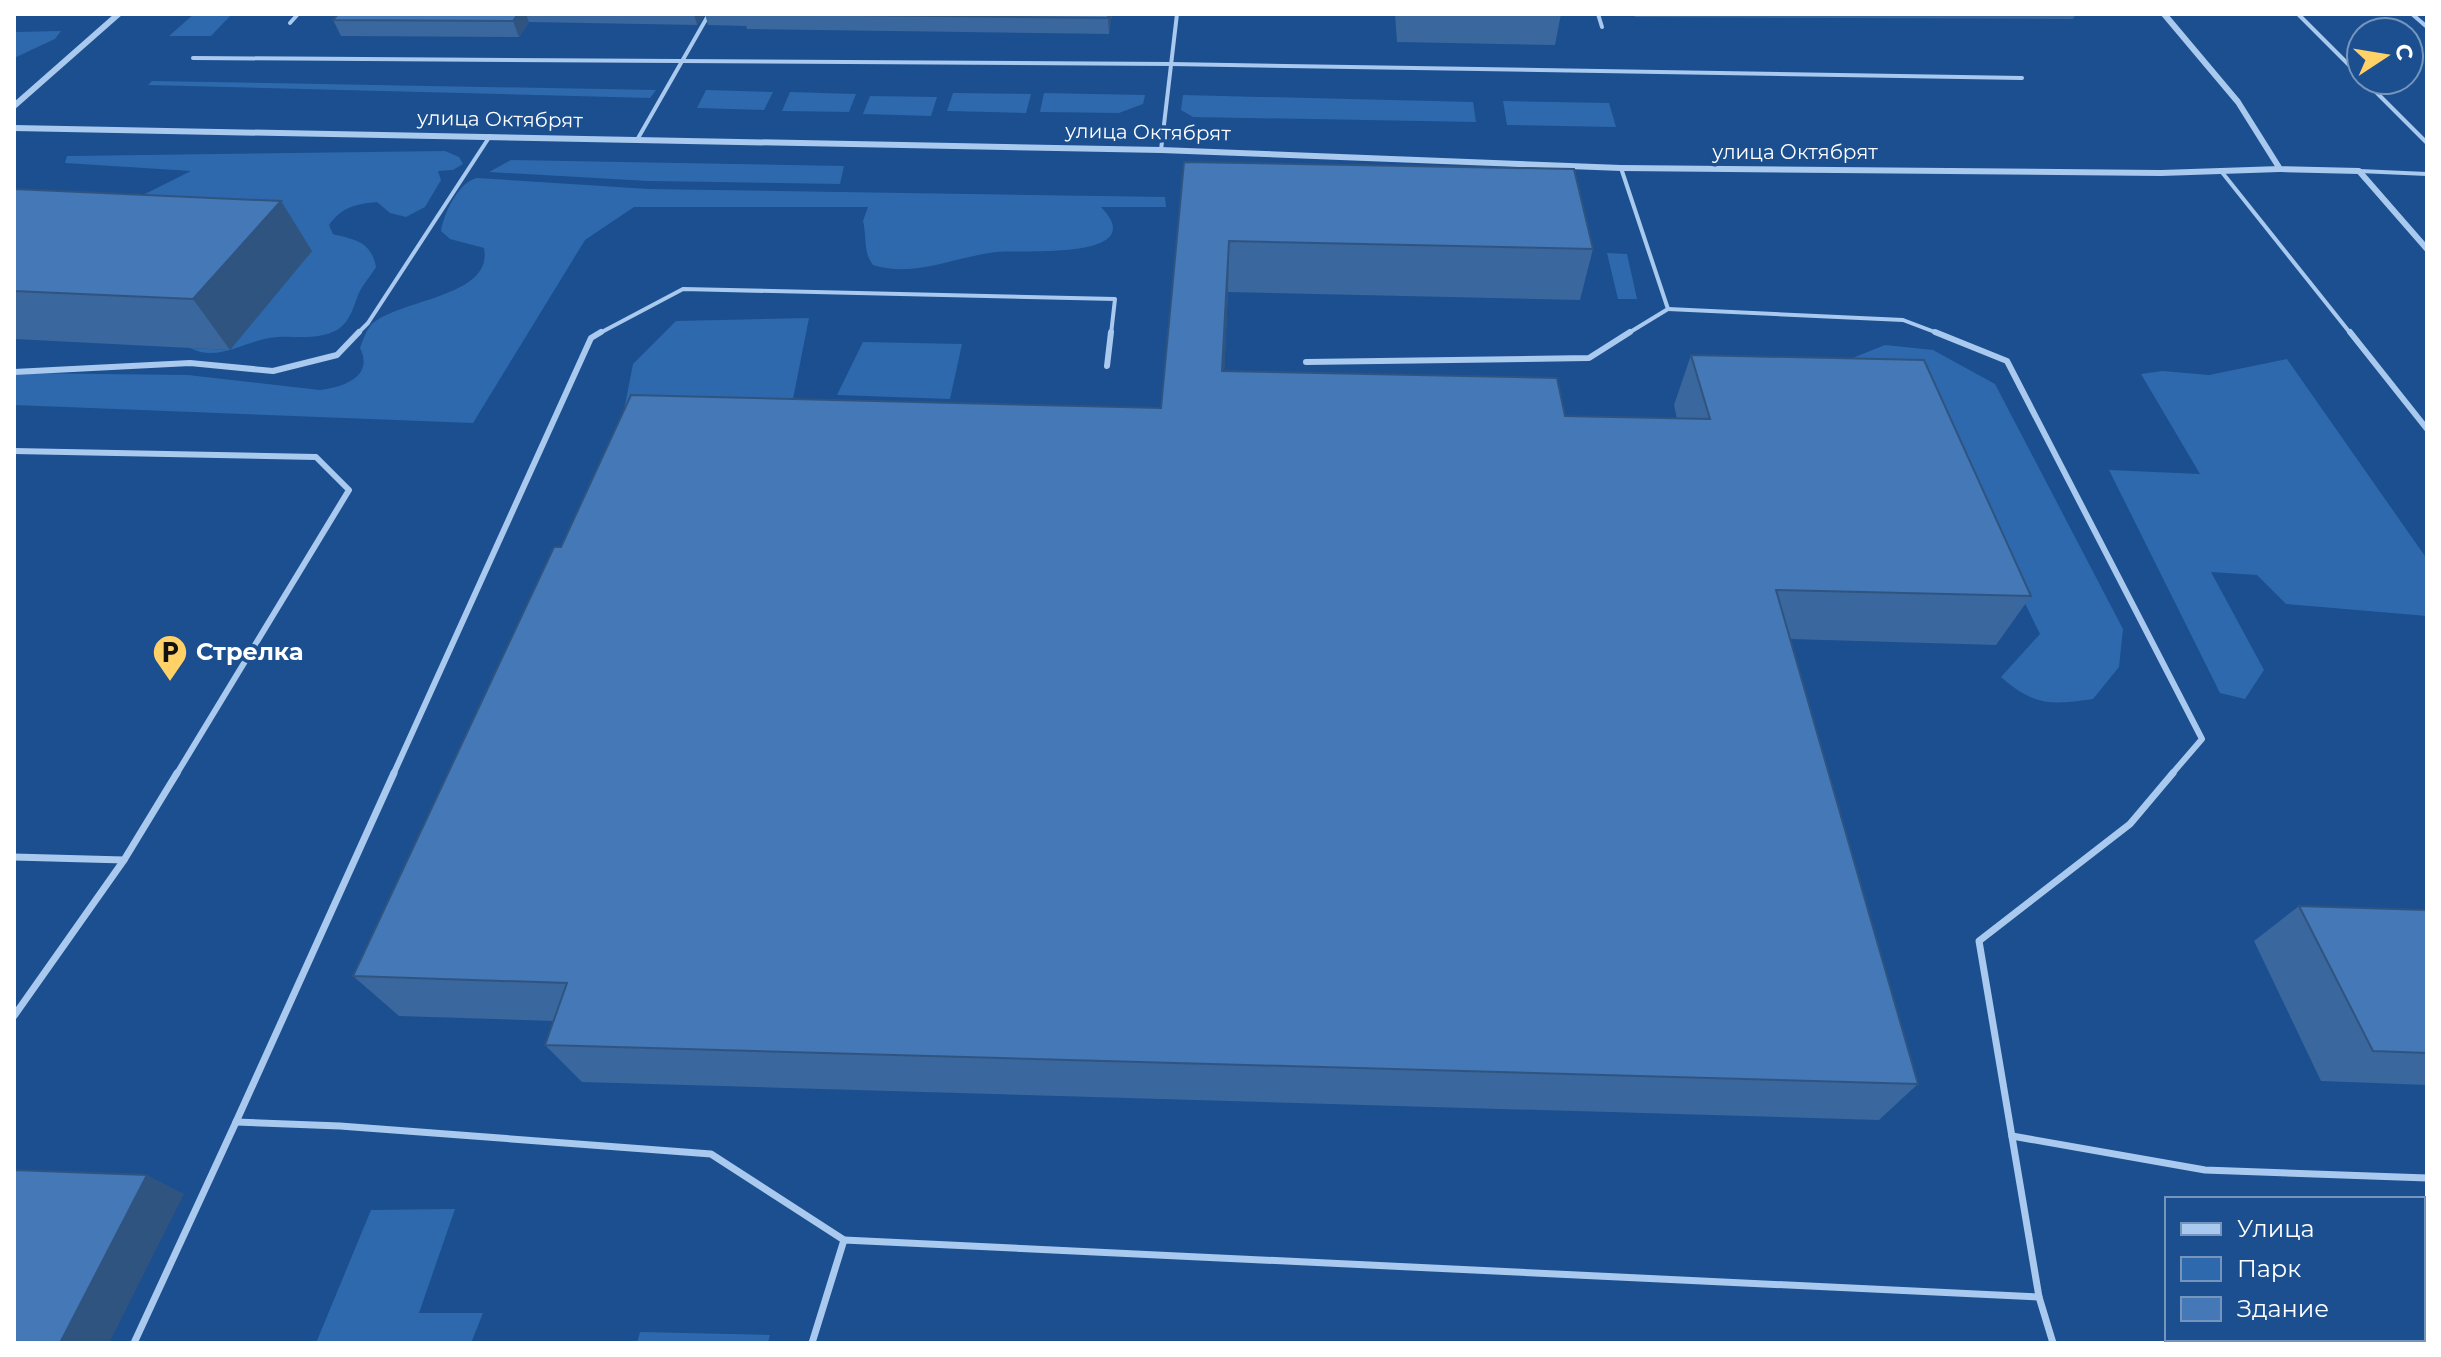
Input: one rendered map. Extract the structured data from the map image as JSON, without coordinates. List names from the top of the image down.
{
  "streets": {
    "street": ["улица Октябрят"]
  },
  "places": {
    "parking": ["Стрелка"]
  },
  "legend": ["Улица", "Парк", "Здание"],
  "north": "right"
}
